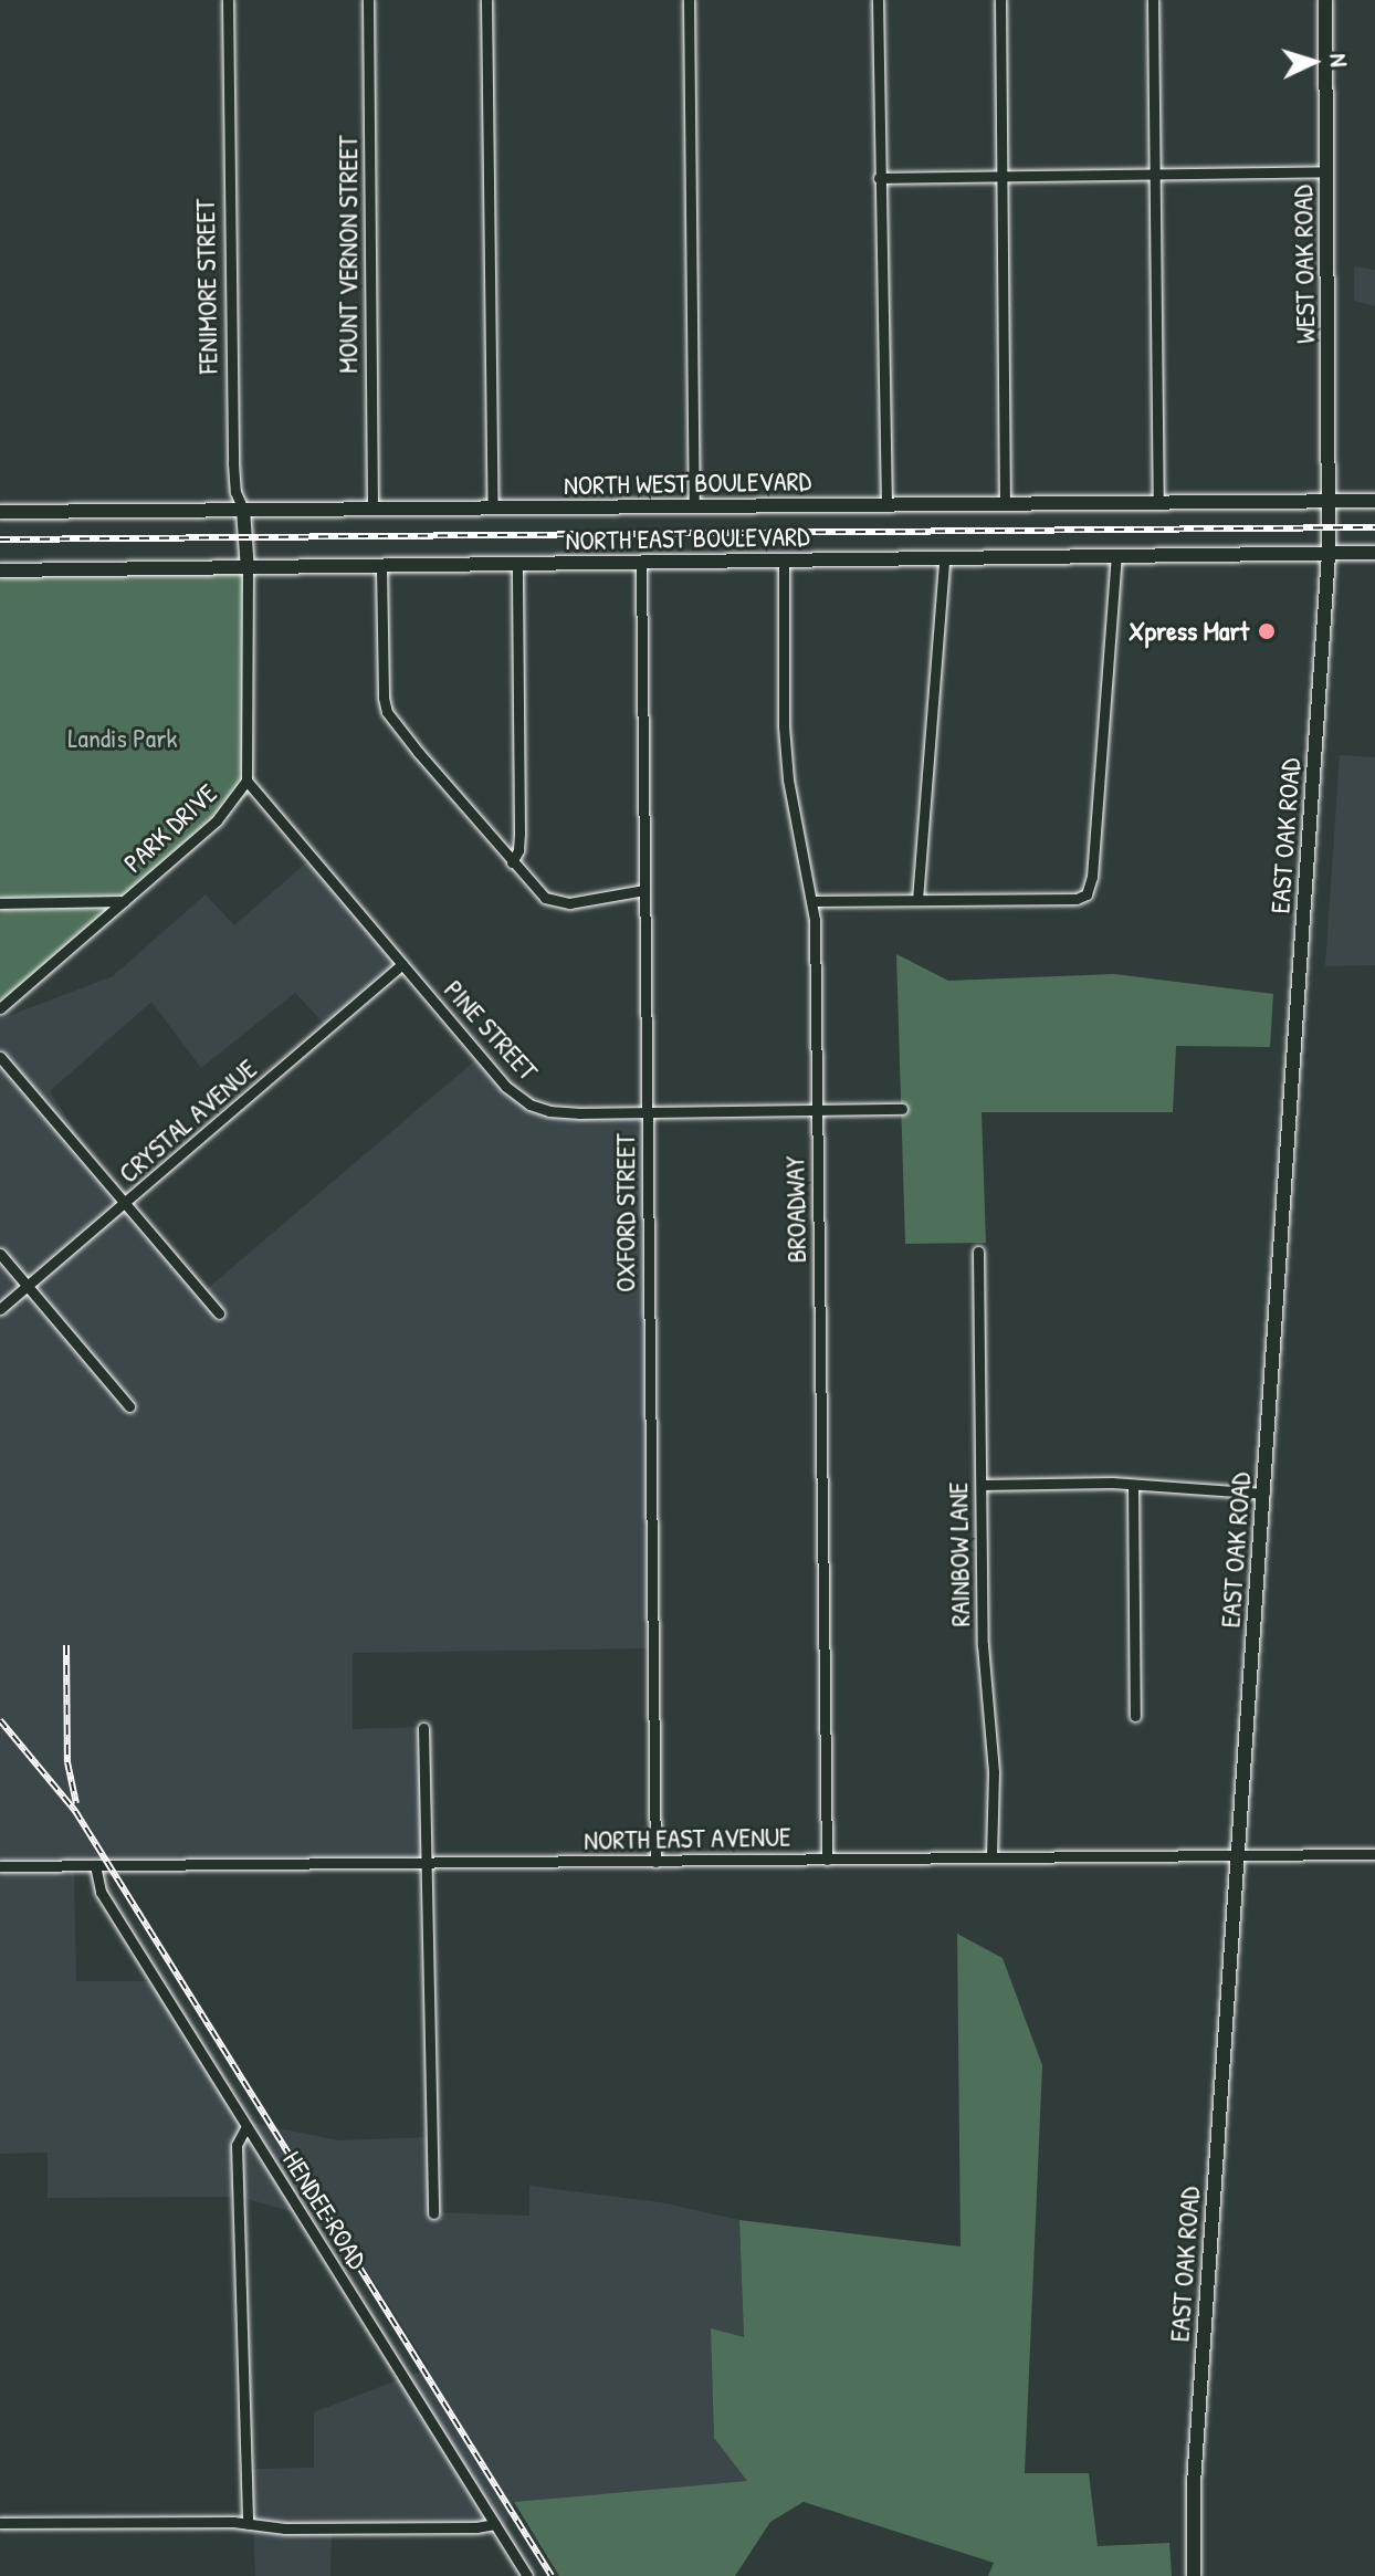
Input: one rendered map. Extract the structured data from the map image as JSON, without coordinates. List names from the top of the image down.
{
  "streets": {
    "main road": [
      "WEST OAK ROAD",
      "FENIMORE STREET",
      "NORTH WEST BOULEVARD",
      "NORTH EAST BOULEVARD",
      "EAST OAK ROAD"
    ],
    "street": [
      "MOUNT VERNON STREET",
      "PARK DRIVE",
      "PINE STREET",
      "CRYSTAL AVENUE",
      "BROADWAY",
      "OXFORD STREET",
      "RAINBOW LANE",
      "NORTH EAST AVENUE",
      "HENDEE ROAD"
    ]
  },
  "crossings": [
    ["MOUNT VERNON STREET", "NORTH WEST BOULEVARD"],
    ["WEST OAK ROAD", "NORTH WEST BOULEVARD"],
    ["WEST OAK ROAD", "EAST OAK ROAD"],
    ["FENIMORE STREET", "NORTH WEST BOULEVARD"],
    ["FENIMORE STREET", "NORTH EAST BOULEVARD"],
    ["FENIMORE STREET", "PARK DRIVE"],
    ["NORTH EAST BOULEVARD", "PARK DRIVE"],
    ["NORTH EAST BOULEVARD", "EAST OAK ROAD"],
    ["NORTH EAST BOULEVARD", "BROADWAY"],
    ["NORTH EAST BOULEVARD", "OXFORD STREET"],
    ["PARK DRIVE", "PINE STREET"],
    ["EAST OAK ROAD", "NORTH EAST AVENUE"],
    ["PINE STREET", "CRYSTAL AVENUE"],
    ["PINE STREET", "BROADWAY"],
    ["PINE STREET", "OXFORD STREET"],
    ["BROADWAY", "NORTH EAST AVENUE"],
    ["OXFORD STREET", "NORTH EAST AVENUE"],
    ["RAINBOW LANE", "NORTH EAST AVENUE"],
    ["NORTH EAST AVENUE", "HENDEE ROAD"]
  ],
  "parks": ["Landis Park"],
  "places": ["Xpress Mart"],
  "north": "right"
}
